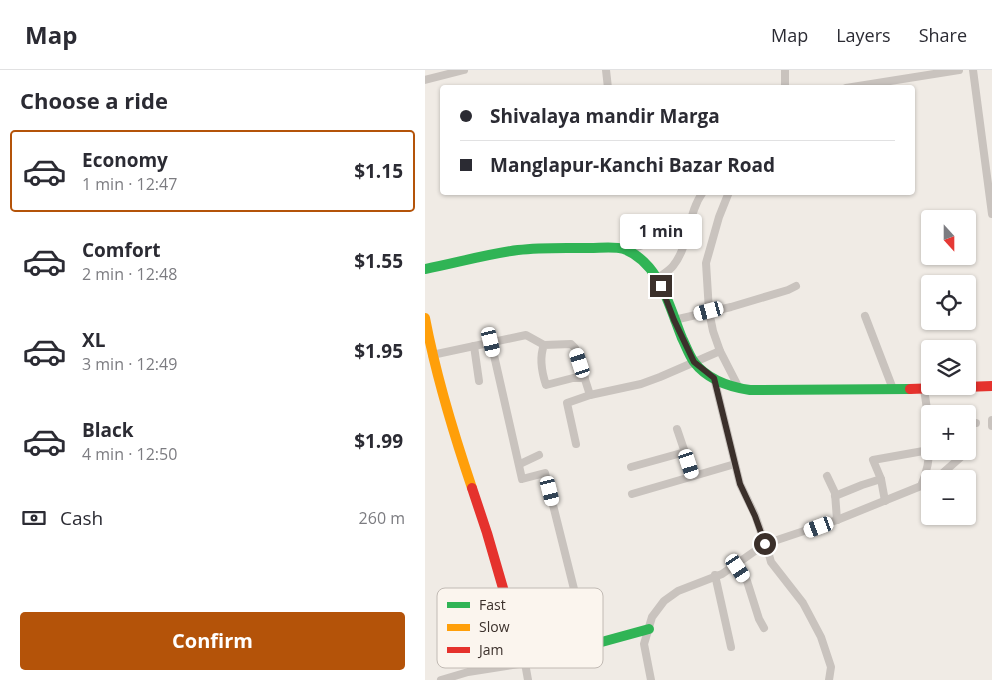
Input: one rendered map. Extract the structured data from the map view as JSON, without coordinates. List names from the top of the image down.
{
  "legend": ["Fast", "Slow", "Jam"],
  "north": "bottom",
  "page": {
    "header": "Map",
    "nav": ["Map", "Layers", "Share"],
    "heading": "Choose a ride",
    "banner": ["Shivalaya mandir Marga", "Manglapur-Kanchi Bazar Road"],
    "list": [
      {
        "name": "Economy",
        "note": "1 min · 12:47",
        "value": "$1.15"
      },
      {
        "name": "Comfort",
        "note": "2 min · 12:48",
        "value": "$1.55"
      },
      {
        "name": "XL",
        "note": "3 min · 12:49",
        "value": "$1.95"
      },
      {
        "name": "Black",
        "note": "4 min · 12:50",
        "value": "$1.99"
      }
    ],
    "map_buttons": ["+", "−"],
    "bubble": "1 min",
    "pay": ["Cash", "260 m"],
    "buttons": "Confirm"
  }
}
